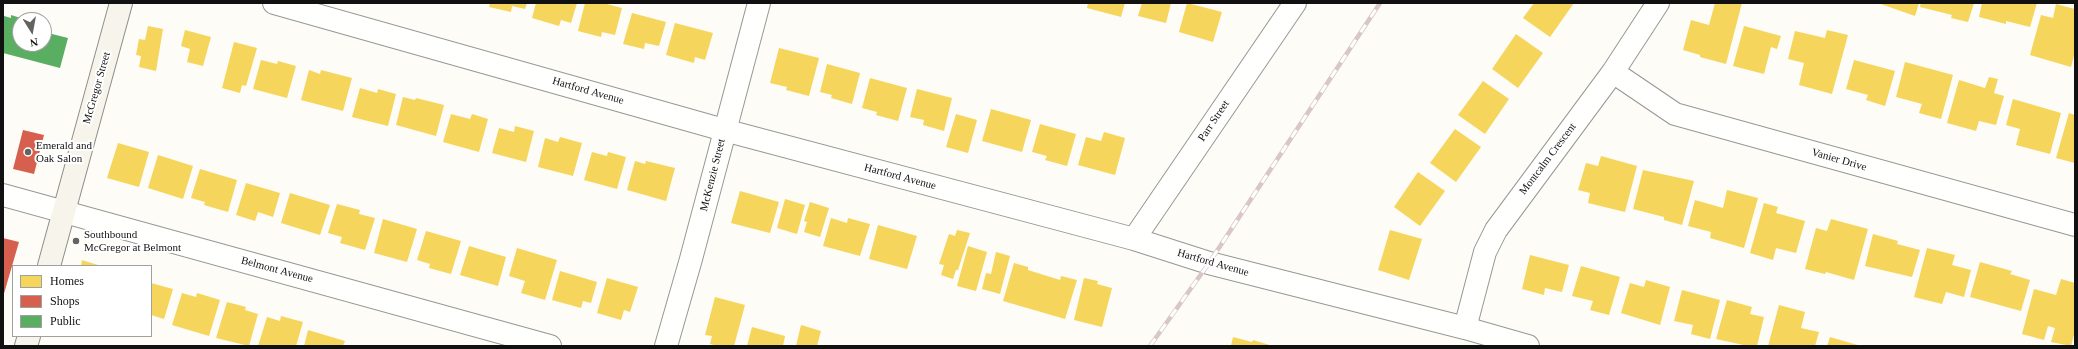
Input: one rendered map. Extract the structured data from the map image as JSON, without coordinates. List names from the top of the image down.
{
  "streets": {
    "main road": ["McGregor Street"],
    "street": [
      "Hartford Avenue",
      "Parr Street",
      "Montcalm Crescent",
      "Vanier Drive",
      "McKenzie Street",
      "Belmont Avenue"
    ]
  },
  "crossings": [
    ["McGregor Street", "Belmont Avenue"],
    ["Hartford Avenue", "Parr Street"],
    ["Hartford Avenue", "Montcalm Crescent"],
    ["Hartford Avenue", "McKenzie Street"],
    ["Montcalm Crescent", "Vanier Drive"]
  ],
  "places": ["Emerald and Oak Salon", "Southbound McGregor at Belmont"],
  "legend": ["Homes", "Shops", "Public"],
  "north": "bottom"
}
